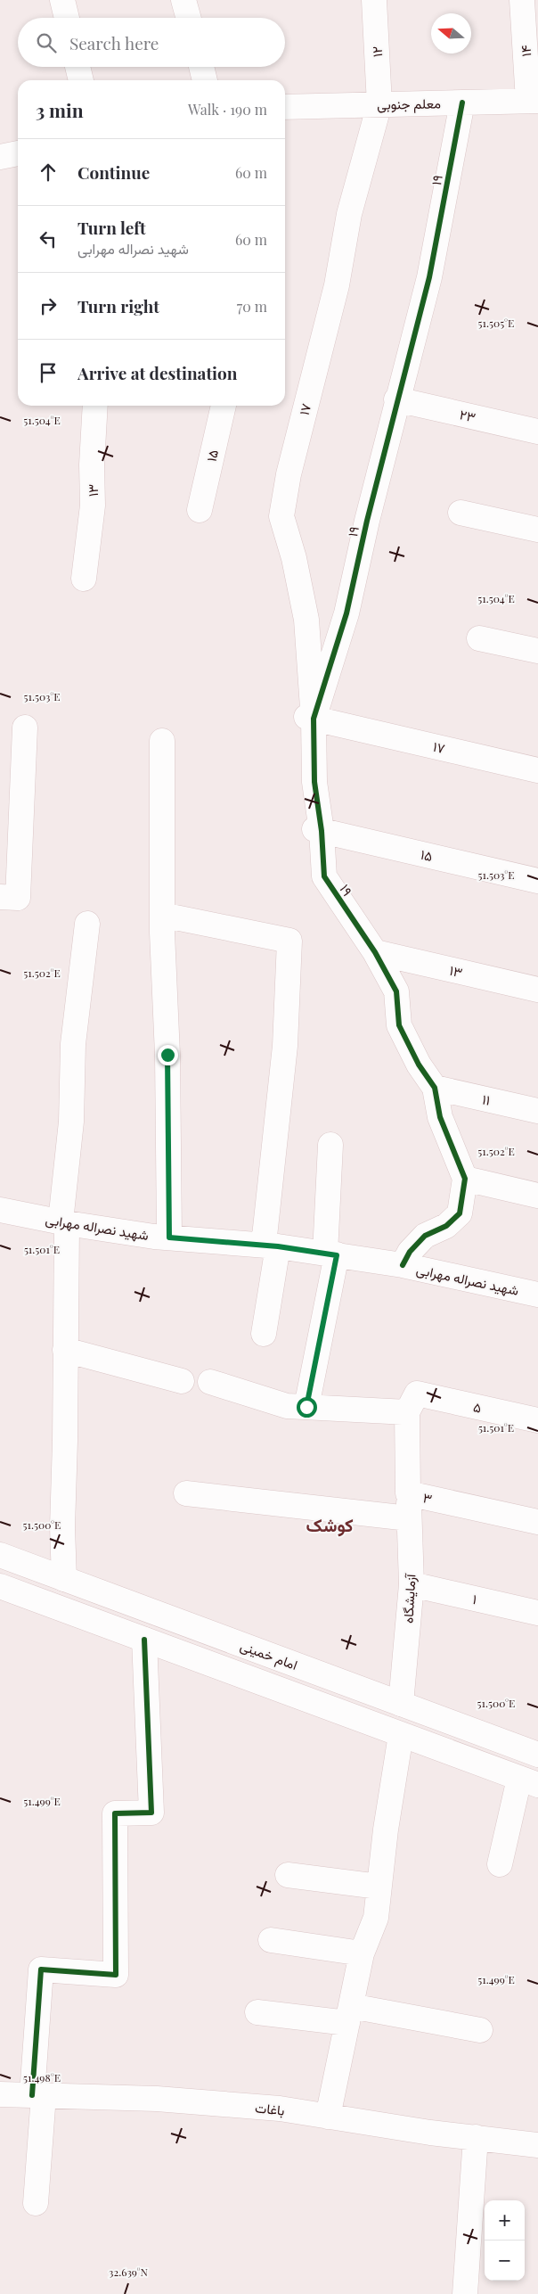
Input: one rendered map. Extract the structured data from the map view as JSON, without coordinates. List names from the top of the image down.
{
  "streets": {
    "street": [
      "۱۴",
      "۱۲",
      "معلم جنوبی",
      "۱۹",
      "۱۷",
      "۲۳",
      "۱۵",
      "۱۳",
      "۱۱",
      "شهید نصراله مهرابی",
      "۵",
      "۳",
      "آزمایشگاه",
      "۱",
      "امام خمینی",
      "باغات"
    ]
  },
  "crossings": [
    ["۱۴", "معلم جنوبی"],
    ["۱۲", "معلم جنوبی"],
    ["۱۲", "۱۷"],
    ["معلم جنوبی", "۱۹"],
    ["معلم جنوبی", "۱۷"],
    ["۱۹", "۱۷"],
    ["۱۹", "۲۳"],
    ["۱۹", "۱۵"],
    ["۱۹", "۱۳"],
    ["۱۹", "۱۱"],
    ["۵", "۳"],
    ["۳", "آزمایشگاه"],
    ["آزمایشگاه", "۱"],
    ["آزمایشگاه", "امام خمینی"]
  ],
  "districts": ["کوشک"],
  "north": "left",
  "page": {
    "search": "Search here",
    "heading": ["3 min", "Walk · 190 m"],
    "list": [
      ["Continue", "60 m"],
      ["Turn left", "شهید نصراله مهرابی", "60 m"],
      ["Turn right", "70 m"],
      "Arrive at destination"
    ],
    "map_buttons": ["+", "−"]
  },
  "coordinates": [
    "51.505°E",
    "51.504°E",
    "51.503°E",
    "51.502°E",
    "51.501°E",
    "51.500°E",
    "51.499°E",
    "51.498°E",
    "32.639°N"
  ]
}
